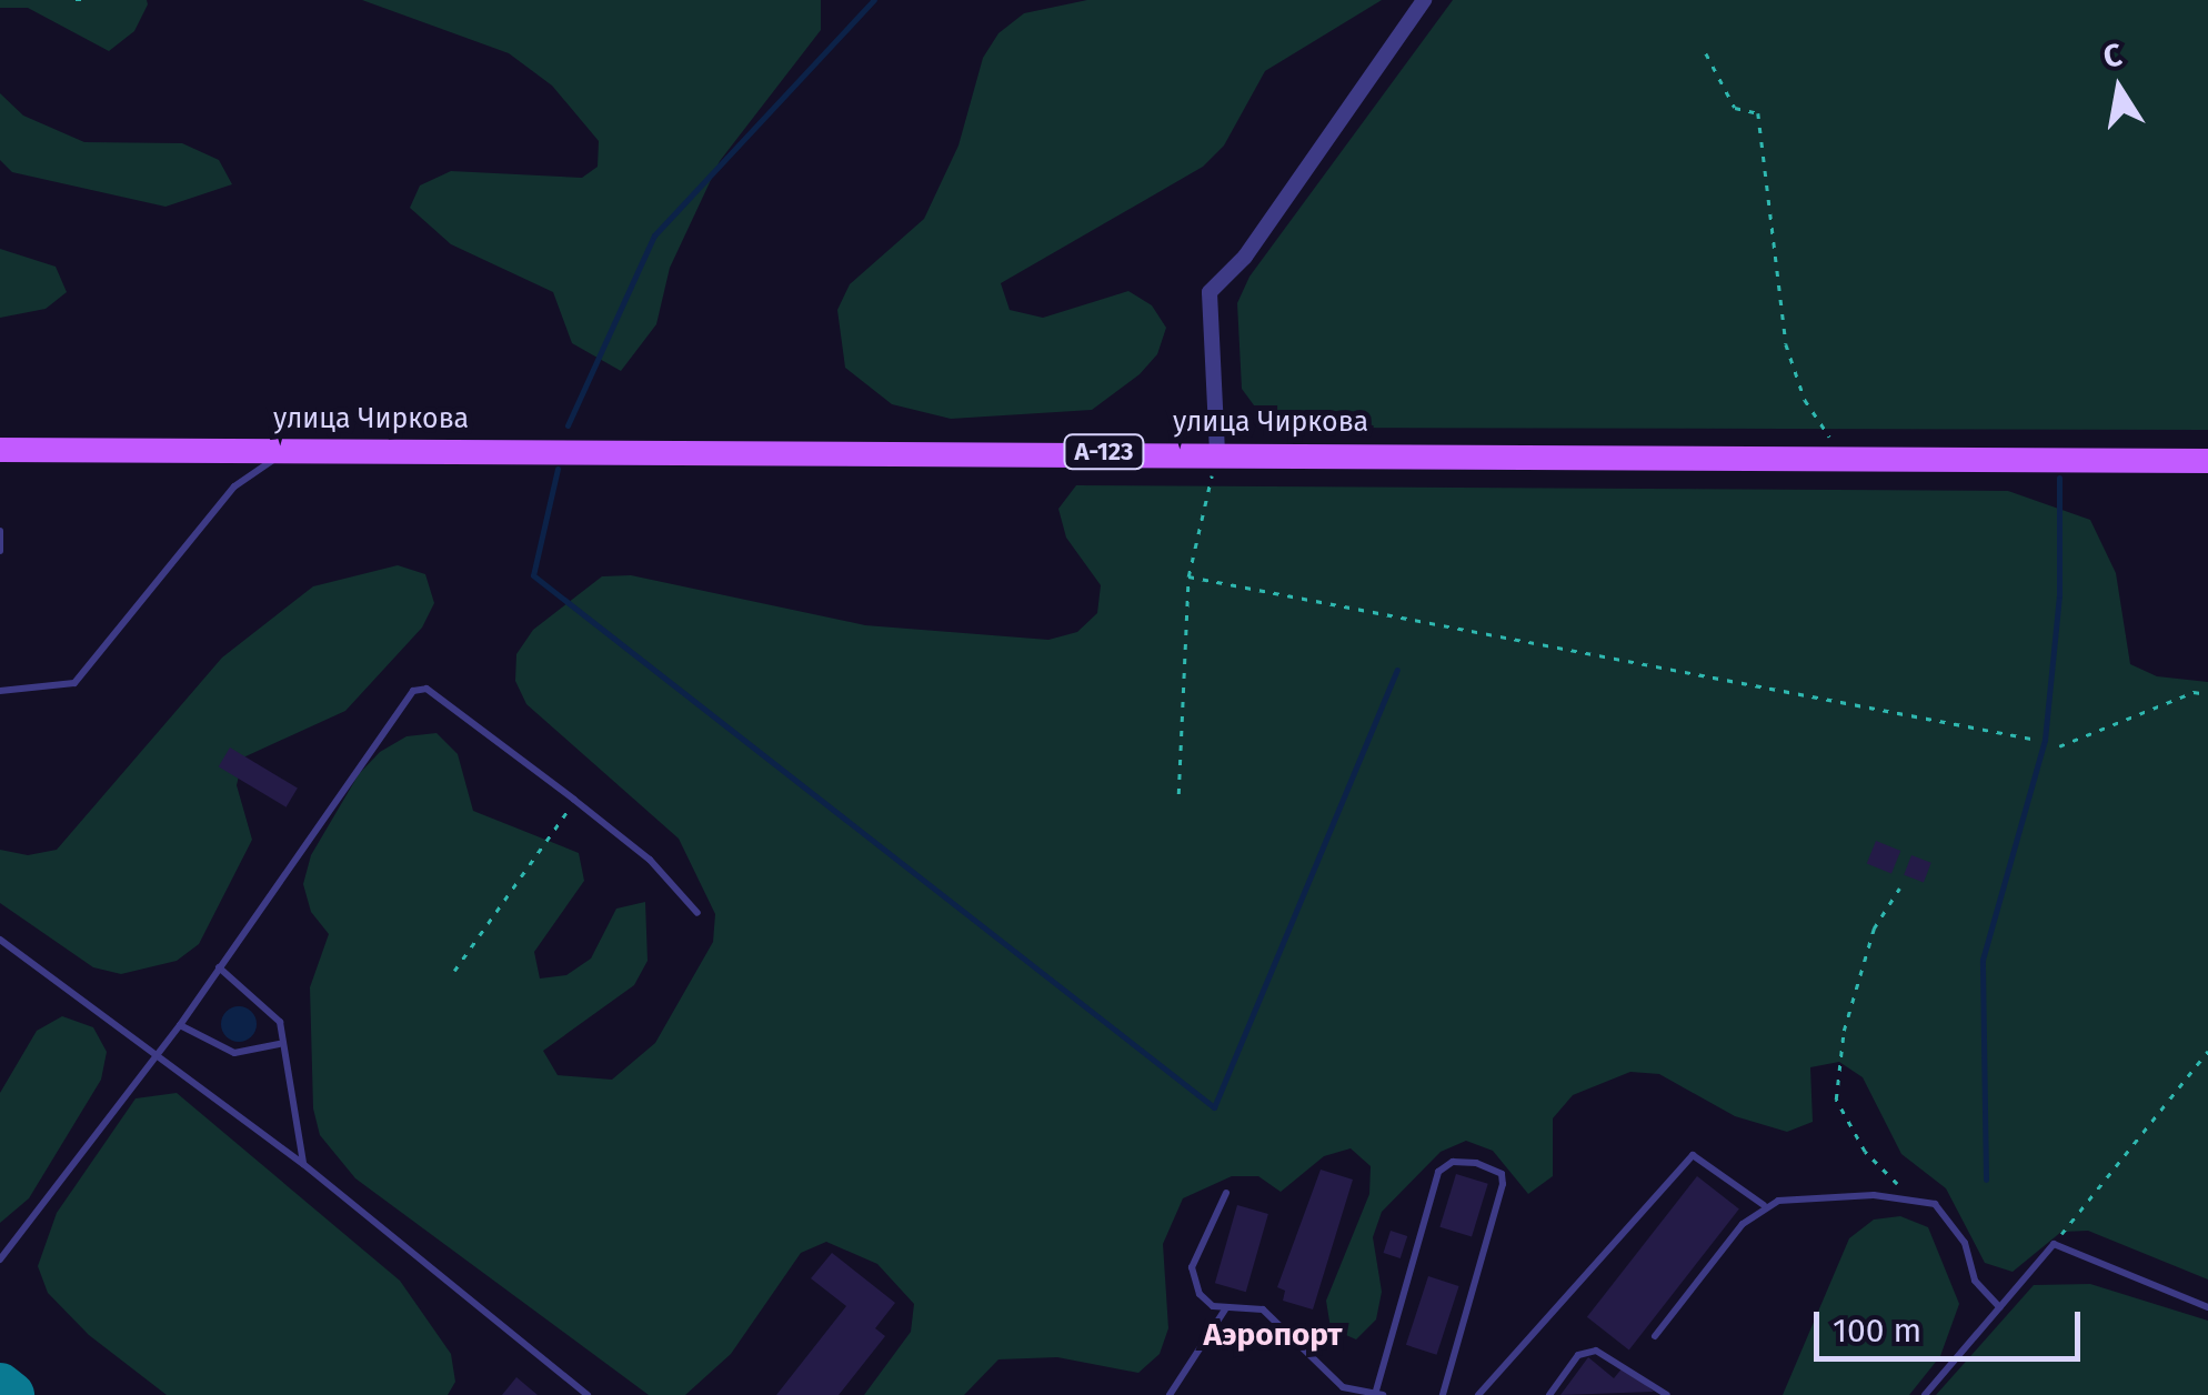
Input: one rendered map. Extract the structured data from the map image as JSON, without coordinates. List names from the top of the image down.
{
  "streets": {
    "main road": ["улица Чиркова", "А-123"]
  },
  "districts": ["Аэропорт"],
  "scale_bar": "100 m",
  "north": "top"
}
